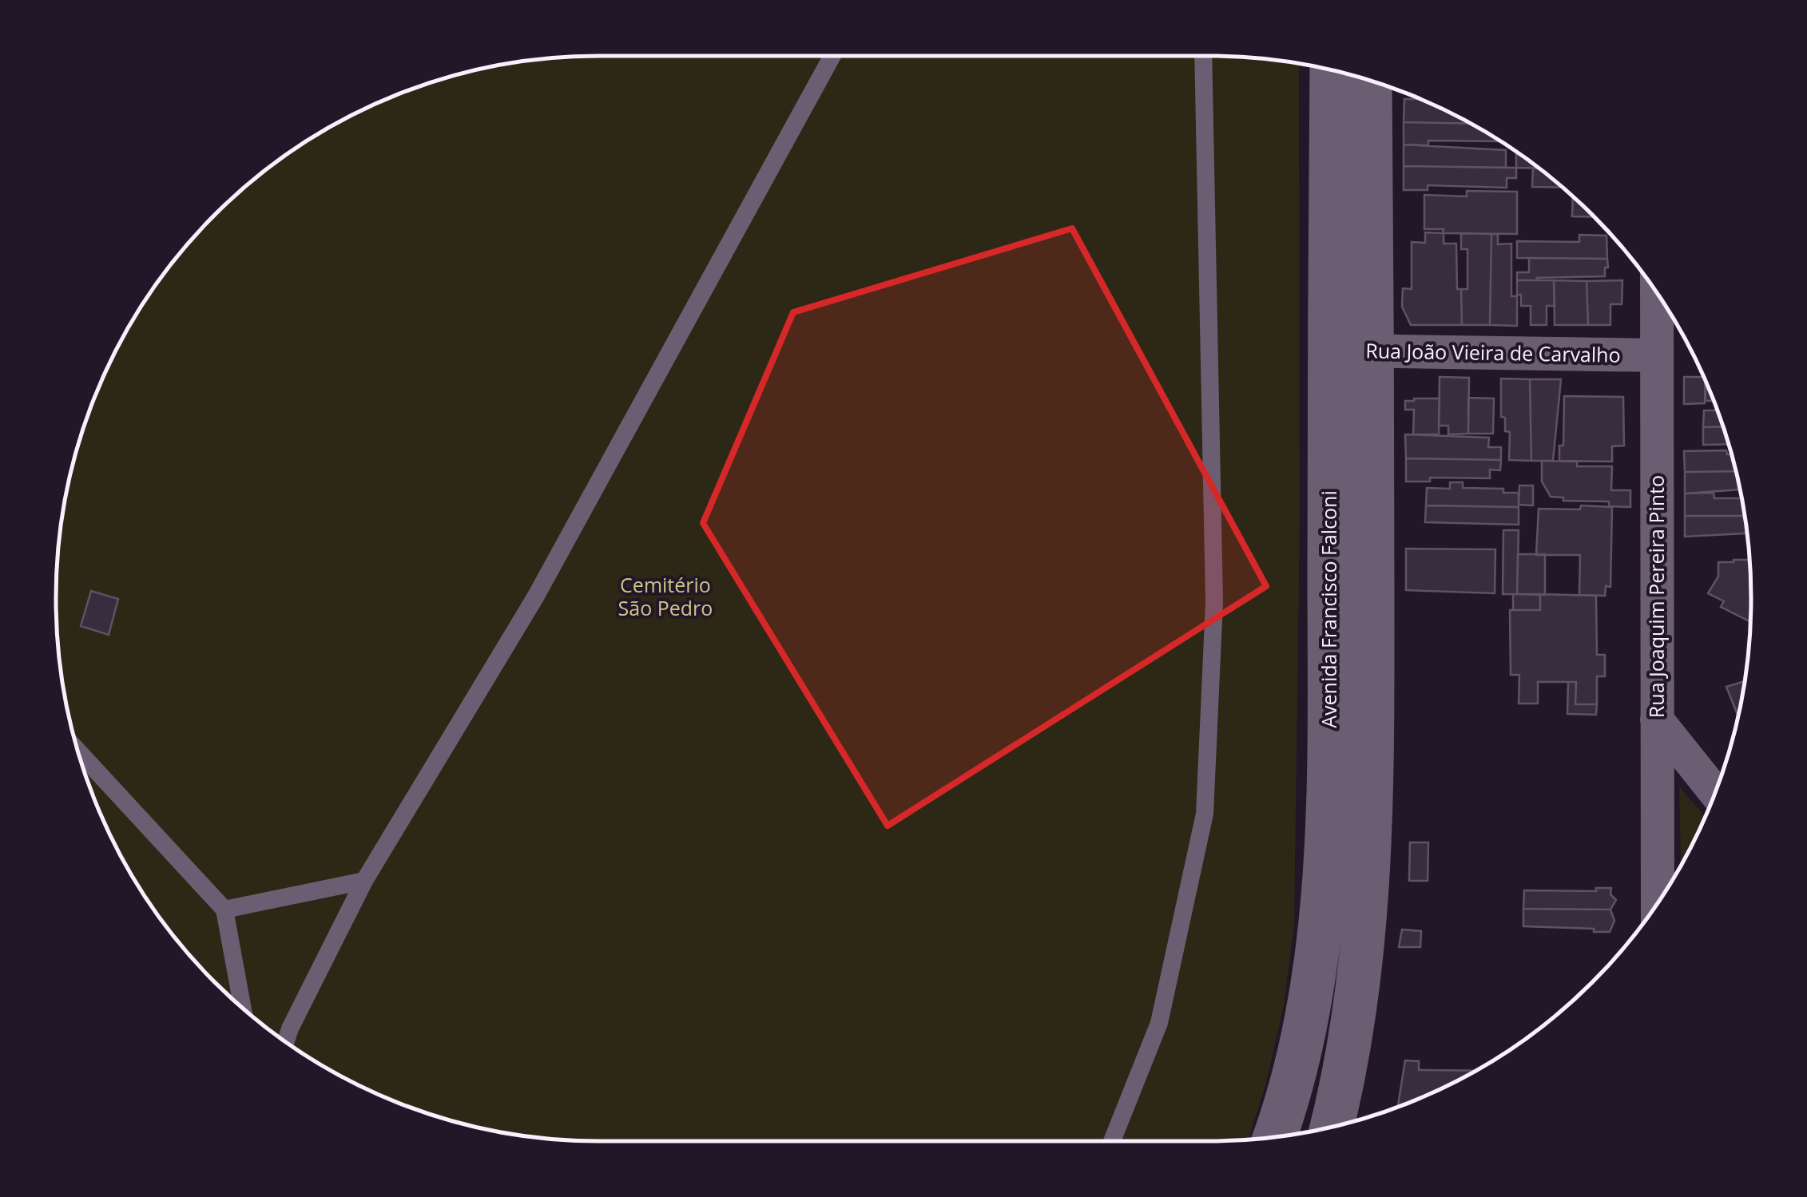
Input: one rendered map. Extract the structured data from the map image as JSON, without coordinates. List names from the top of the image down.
{
  "streets": {
    "main road": ["Avenida Francisco Falconi"],
    "street": ["Rua João Vieira de Carvalho", "Rua Joaquim Pereira Pinto"]
  },
  "crossings": [
    ["Rua João Vieira de Carvalho", "Rua Joaquim Pereira Pinto"],
    ["Rua João Vieira de Carvalho", "Avenida Francisco Falconi"]
  ],
  "parks": ["Cemitério São Pedro"]
}
